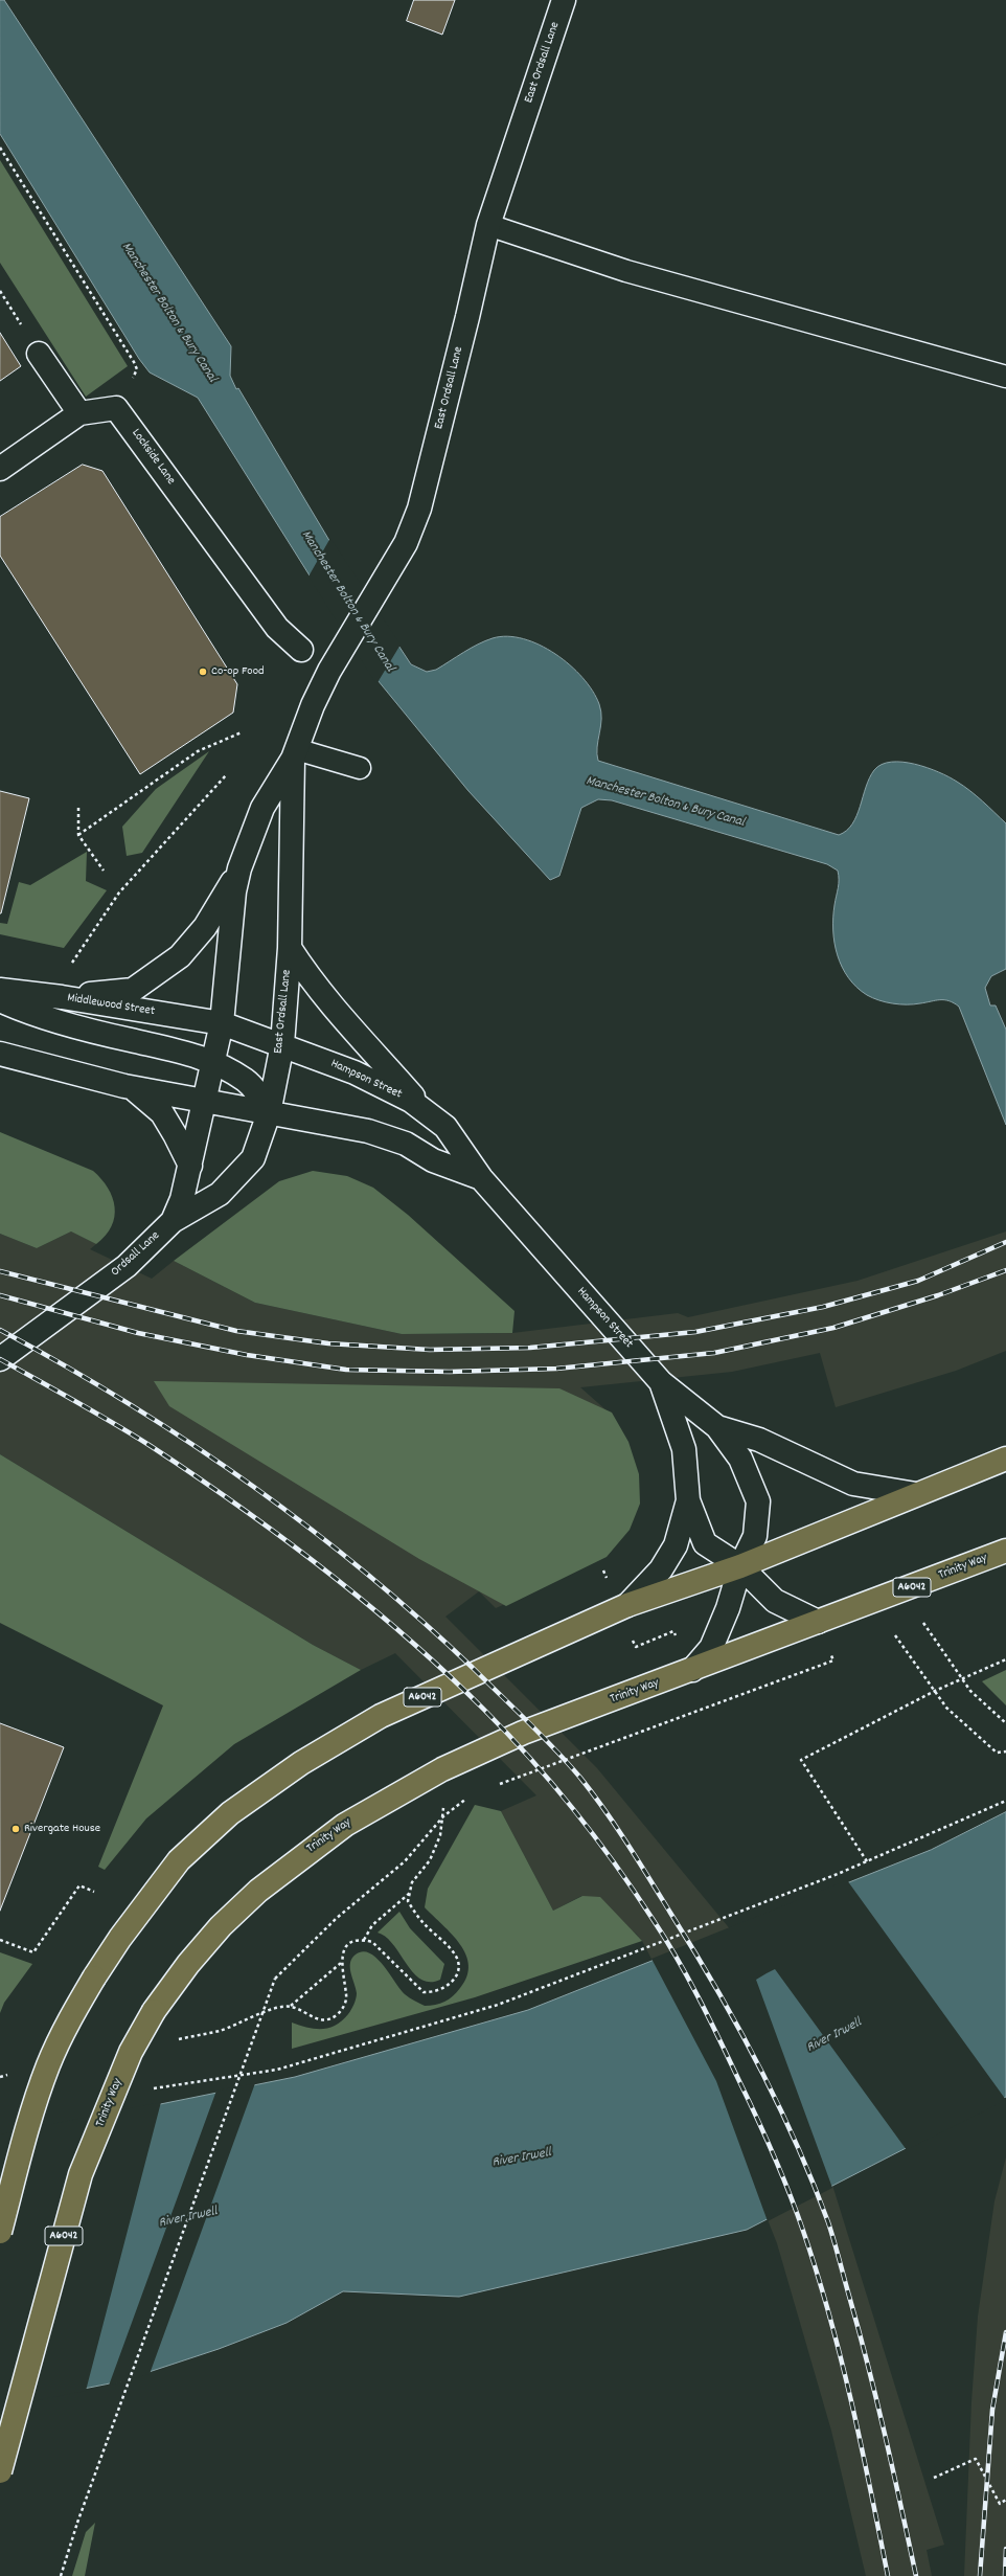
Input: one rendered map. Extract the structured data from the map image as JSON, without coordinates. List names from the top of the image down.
{
  "streets": {
    "highway": ["Trinity Way", "A6042"],
    "main road": [
      "East Ordsall Lane",
      "Lockside Lane",
      "Middlewood Street",
      "Hampson Street",
      "Ordsall Lane"
    ]
  },
  "crossings": [
    ["East Ordsall Lane", "Middlewood Street"],
    ["East Ordsall Lane", "Hampson Street"],
    ["East Ordsall Lane", "Ordsall Lane"],
    ["Middlewood Street", "Hampson Street"],
    ["Hampson Street", "Ordsall Lane"],
    ["Hampson Street", "Trinity Way"],
    ["Hampson Street", "A6042"]
  ],
  "water": ["Manchester Bolton & Bury Canal", "River Irwell"],
  "places": ["Co-op Food", "Rivergate House"]
}
